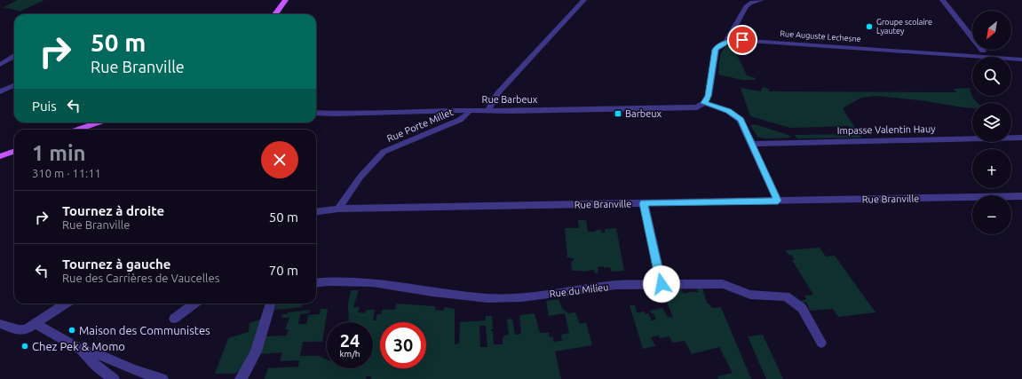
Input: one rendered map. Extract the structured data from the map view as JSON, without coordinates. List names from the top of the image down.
{
  "streets": {
    "street": [
      "Rue Auguste Lechesne",
      "Rue Barbeux",
      "Rue Porte Millet",
      "Impasse Valentin Hauy",
      "Rue Branville",
      "Rue du Milieu"
    ]
  },
  "crossings": [
    ["Rue Barbeux", "Rue Porte Millet"],
    ["Rue Porte Millet", "Rue Branville"]
  ],
  "places": {
    "other": ["Groupe scolaire Lyautey", "Maison des Communistes", "Chez Pek & Momo"],
    "transit": ["Barbeux"]
  },
  "north": "bottom left",
  "page": {
    "map_buttons": ["+", "−"],
    "turn": ["50 m", "Rue Branville"],
    "then": "Puis",
    "heading": ["1 min", "310 m · 11:11"],
    "list": [
      {
        "name": "Tournez à droite",
        "note": "Rue Branville",
        "value": "50 m"
      },
      {
        "name": "Tournez à gauche",
        "note": "Rue des Carrières de Vaucelles",
        "value": "70 m"
      }
    ],
    "speed": "24 km/h",
    "limit": "30"
  }
}
